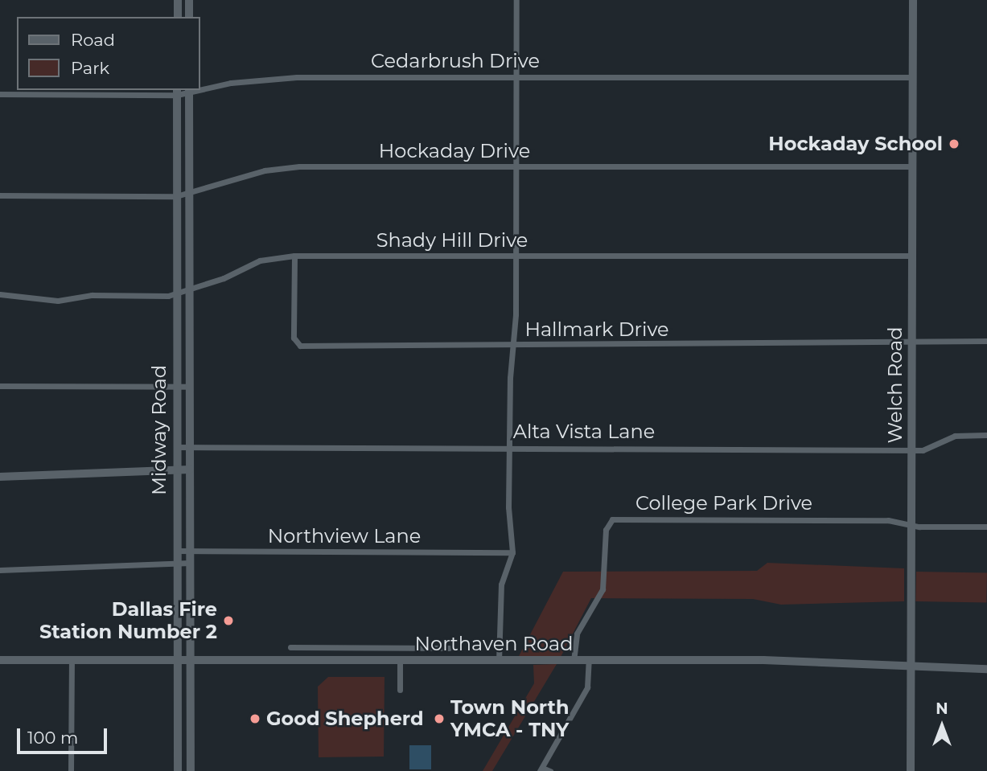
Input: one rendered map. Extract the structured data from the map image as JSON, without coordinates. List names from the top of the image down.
{
  "streets": {
    "street": [
      "Cedarbrush Drive",
      "Hockaday Drive",
      "Shady Hill Drive",
      "Hallmark Drive",
      "Welch Road",
      "Midway Road",
      "Alta Vista Lane",
      "College Park Drive",
      "Northview Lane",
      "Northaven Road"
    ]
  },
  "crossings": [
    ["Cedarbrush Drive", "Welch Road"],
    ["Cedarbrush Drive", "Midway Road"],
    ["Hockaday Drive", "Welch Road"],
    ["Hockaday Drive", "Midway Road"],
    ["Shady Hill Drive", "Hallmark Drive"],
    ["Shady Hill Drive", "Welch Road"],
    ["Shady Hill Drive", "Midway Road"],
    ["Hallmark Drive", "Welch Road"],
    ["Welch Road", "Alta Vista Lane"],
    ["Welch Road", "College Park Drive"],
    ["Welch Road", "Northaven Road"],
    ["Midway Road", "Alta Vista Lane"],
    ["Midway Road", "Northview Lane"],
    ["Midway Road", "Northaven Road"],
    ["College Park Drive", "Northaven Road"]
  ],
  "places": [
    "Hockaday School",
    "Dallas Fire Station Number 2",
    "Good Shepherd",
    "Town North YMCA - TNY"
  ],
  "legend": ["Road", "Park"],
  "scale_bar": "100 m",
  "north": "top"
}
